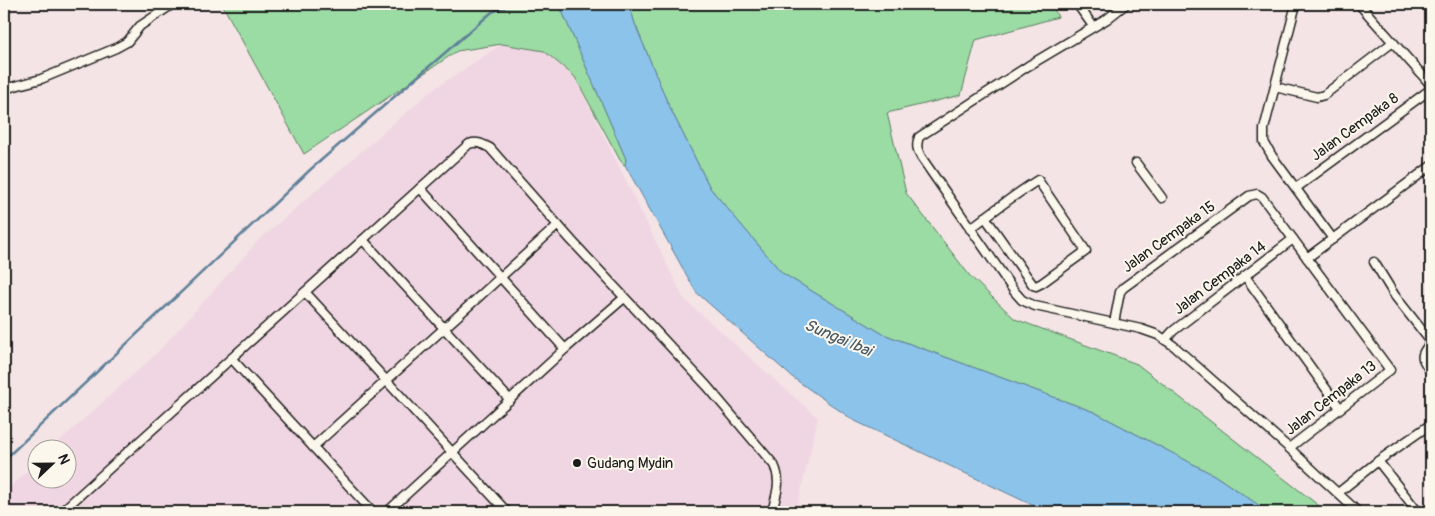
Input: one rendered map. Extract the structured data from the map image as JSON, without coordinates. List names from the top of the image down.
{
  "streets": {
    "street": [
      "Jalan Cempaka 8",
      "Jalan Cempaka 15",
      "Jalan Cempaka 14",
      "Jalan Cempaka 13"
    ]
  },
  "crossings": [
    ["Jalan Cempaka 15", "Jalan Cempaka 14"]
  ],
  "water": ["Sungai Ibai"],
  "places": ["Gudang Mydin"],
  "north": "right"
}
